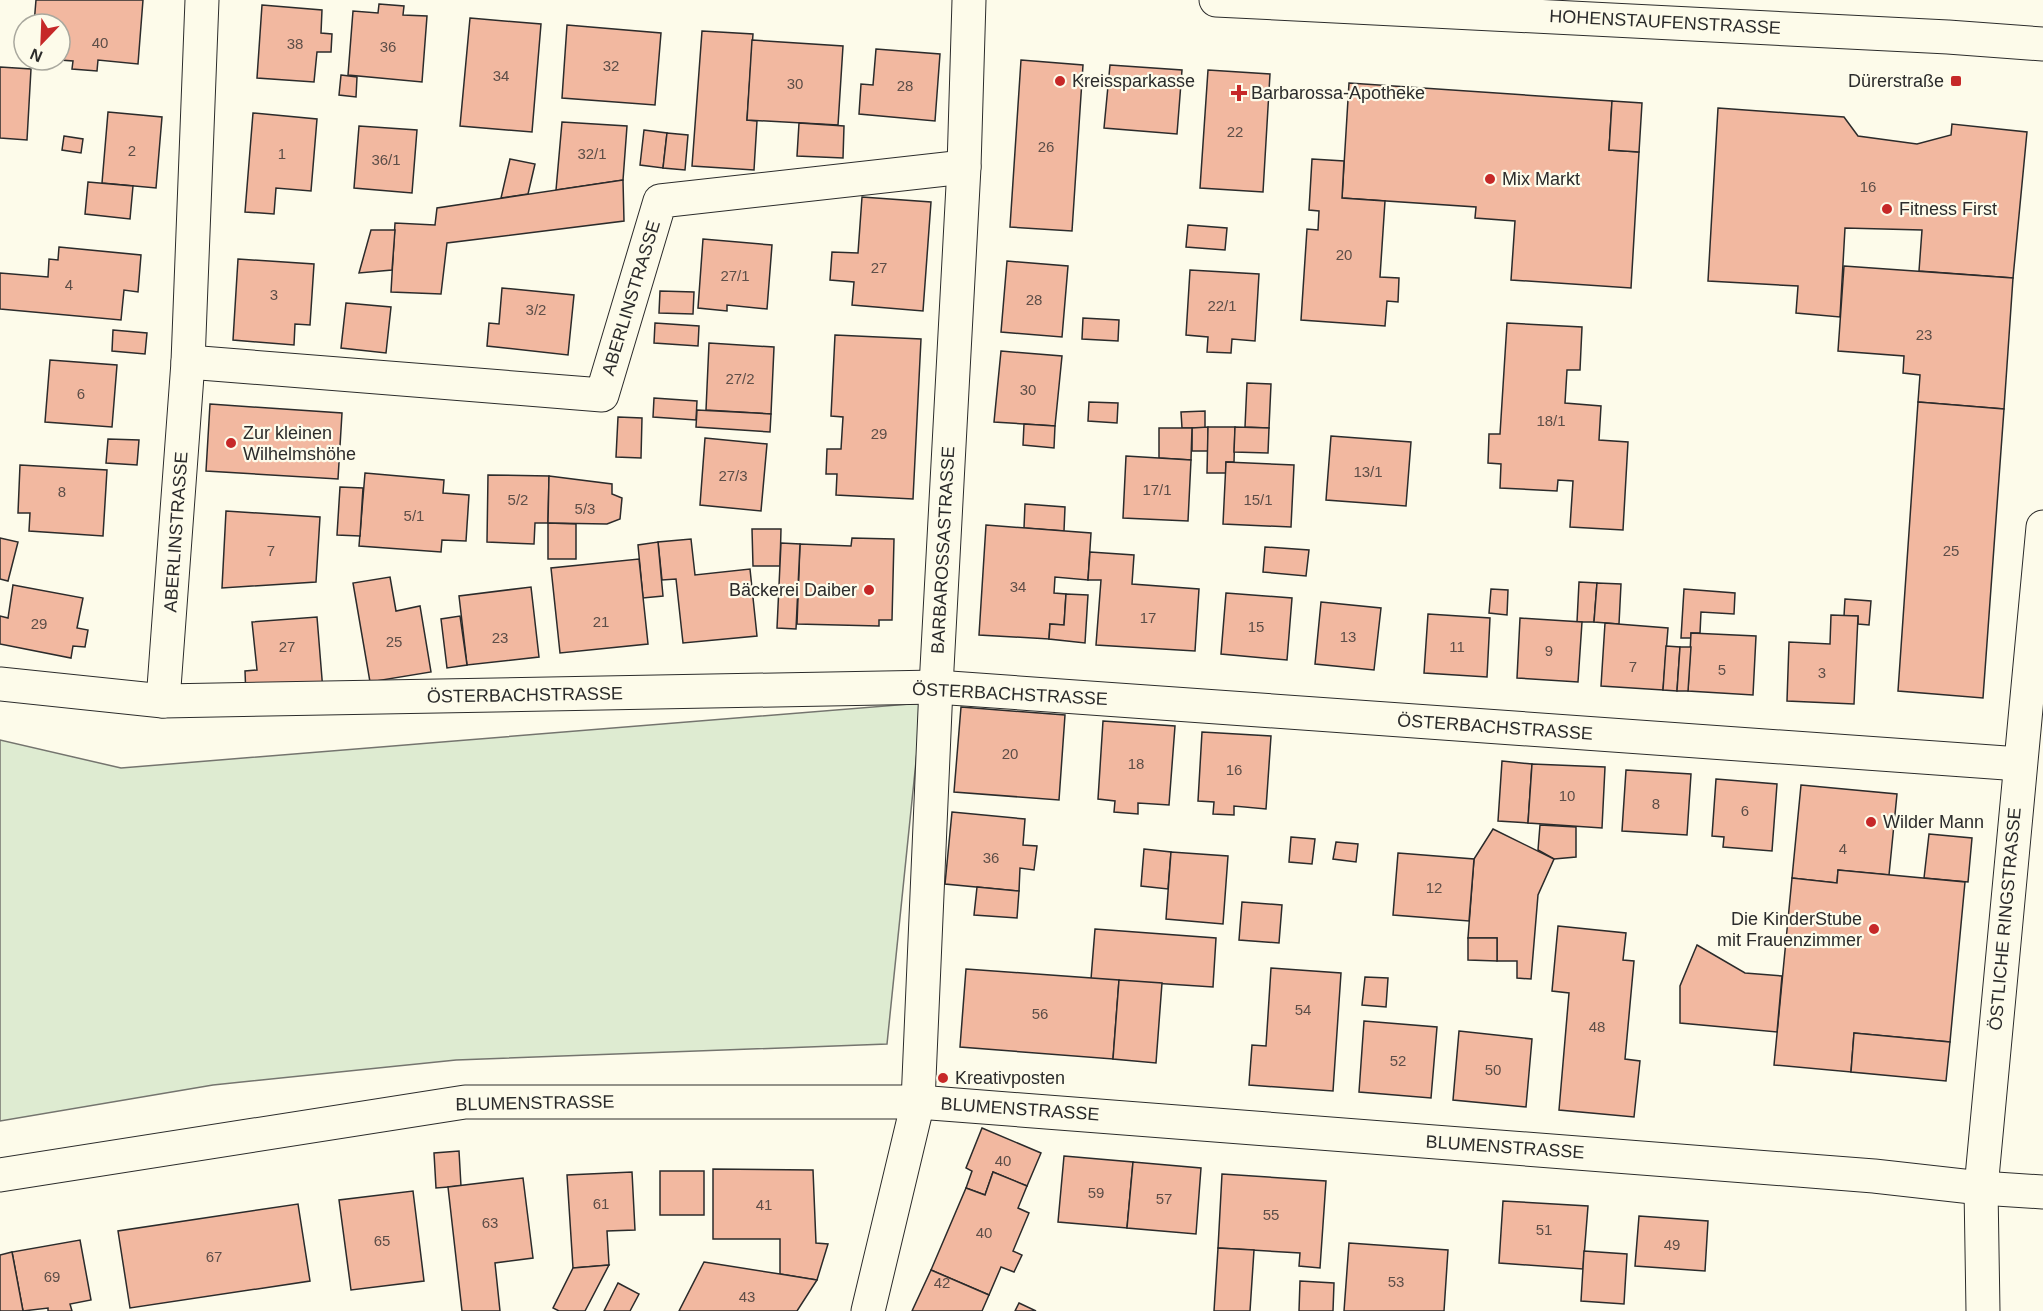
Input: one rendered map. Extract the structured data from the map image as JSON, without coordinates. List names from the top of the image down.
{
  "streets": {
    "street": [
      "HOHENSTAUFENSTRASSE",
      "ABERLINSTRASSE",
      "BARBAROSSASTRASSE",
      "ÖSTERBACHSTRASSE",
      "ÖSTLICHE RINGSTRASSE",
      "BLUMENSTRASSE"
    ]
  },
  "crossings": [
    ["ABERLINSTRASSE", "BARBAROSSASTRASSE"],
    ["ABERLINSTRASSE", "ÖSTERBACHSTRASSE"],
    ["BARBAROSSASTRASSE", "ÖSTERBACHSTRASSE"],
    ["BARBAROSSASTRASSE", "BLUMENSTRASSE"],
    ["ÖSTERBACHSTRASSE", "ÖSTLICHE RINGSTRASSE"],
    ["ÖSTLICHE RINGSTRASSE", "BLUMENSTRASSE"]
  ],
  "places": {
    "other": [
      "Kreissparkasse",
      "Mix Markt",
      "Fitness First",
      "Zur kleinen Wilhelmshöhe",
      "Bäckerei Daiber",
      "Wilder Mann",
      "Die KinderStube mit Frauenzimmer",
      "Kreativposten"
    ],
    "transit": ["Dürerstraße"],
    "health": ["Barbarossa-Apotheke"]
  },
  "house_numbers": [
    "40",
    "38",
    "36",
    "32",
    "34",
    "30",
    "28",
    "22",
    "26",
    "2",
    "1",
    "32/1",
    "36/1",
    "16",
    "20",
    "27",
    "27/1",
    "4",
    "3",
    "28",
    "22/1",
    "3/2",
    "23",
    "27/2",
    "30",
    "6",
    "18/1",
    "29",
    "13/1",
    "27/3",
    "17/1",
    "8",
    "5/2",
    "15/1",
    "5/3",
    "5/1",
    "7",
    "25",
    "34",
    "17",
    "21",
    "29",
    "15",
    "13",
    "23",
    "25",
    "27",
    "11",
    "9",
    "7",
    "5",
    "3",
    "20",
    "18",
    "16",
    "10",
    "8",
    "6",
    "4",
    "36",
    "12",
    "54",
    "56",
    "48",
    "52",
    "50",
    "40",
    "59",
    "57",
    "61",
    "41",
    "55",
    "63",
    "51",
    "40",
    "65",
    "49",
    "67",
    "69",
    "53",
    "42",
    "43"
  ],
  "north": "bottom left"
}
